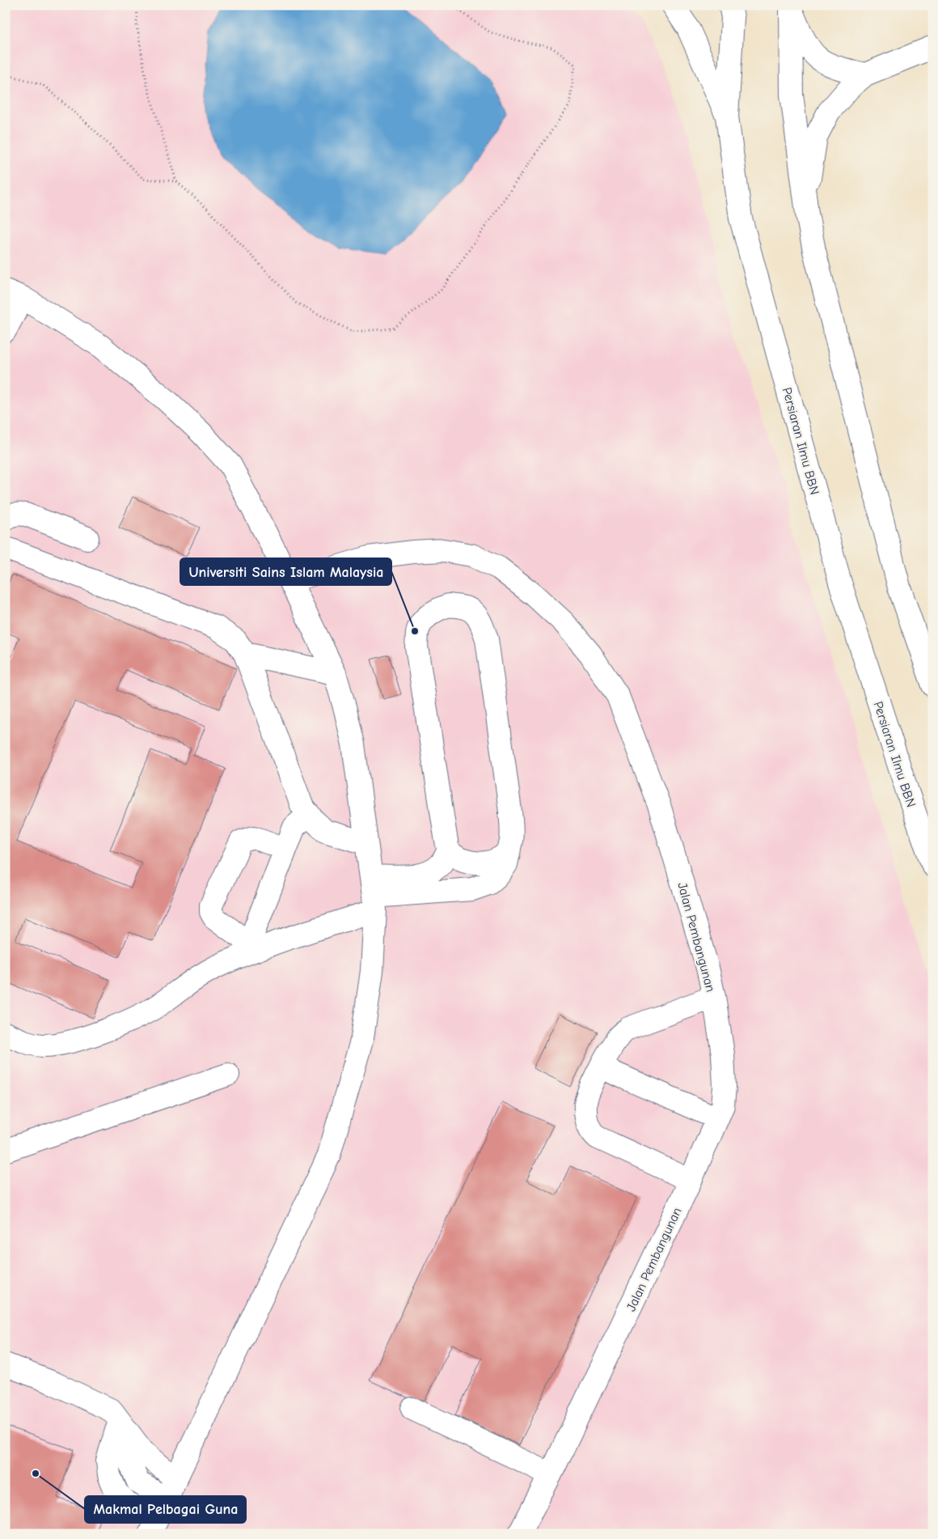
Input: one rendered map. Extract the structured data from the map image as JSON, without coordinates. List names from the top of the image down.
{
  "streets": {
    "street": ["Persiaran Ilmu BBN", "Jalan Pembangunan"]
  },
  "places": ["Universiti Sains Islam Malaysia", "Makmal Pelbagai Guna"]
}
